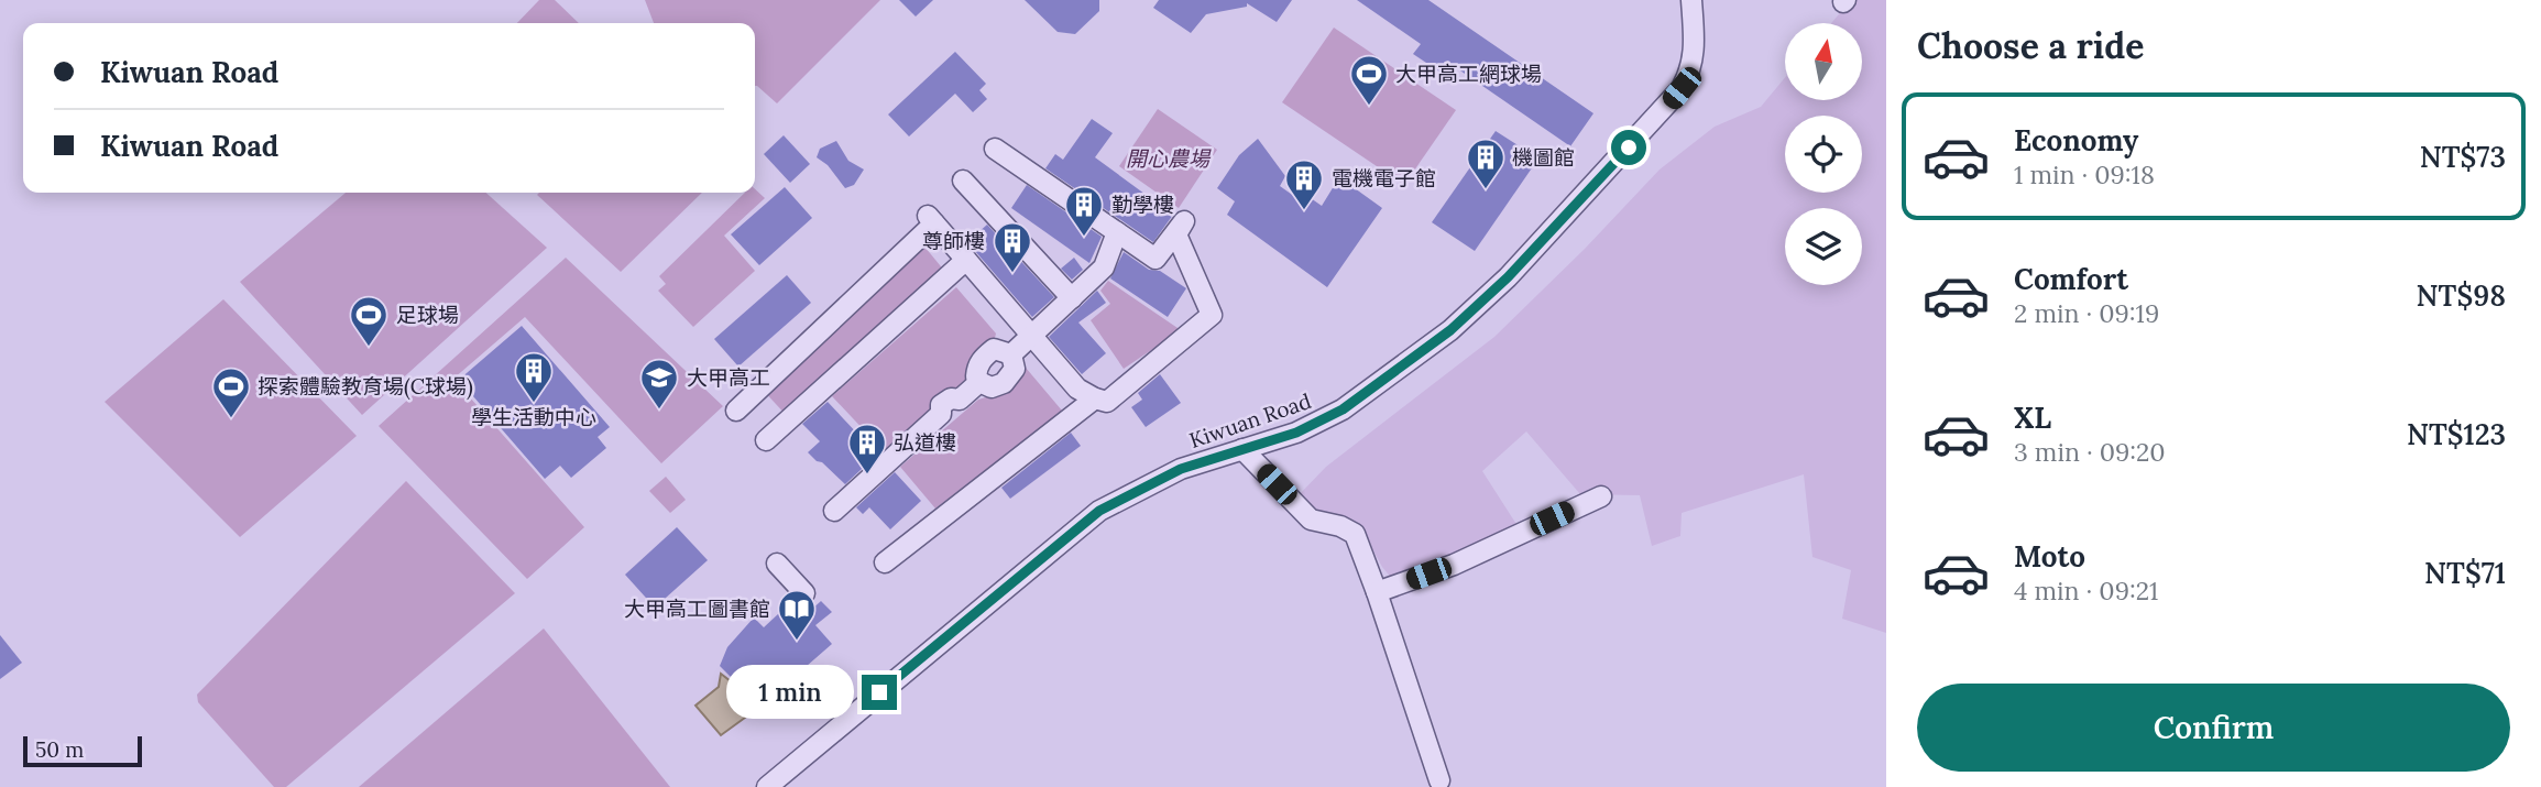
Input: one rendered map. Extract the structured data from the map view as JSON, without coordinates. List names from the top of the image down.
{
  "streets": {
    "street": ["Kiwuan Road"]
  },
  "parks": ["開心農場"],
  "places": {
    "sports": ["大甲高工網球場", "足球場", "探索體驗教育場(C球場)"],
    "building": [
      "機圖館",
      "電機電子館",
      "勤學樓",
      "尊師樓",
      "學生活動中心",
      "弘道樓"
    ],
    "school or university": ["大甲高工"],
    "library": ["大甲高工圖書館"]
  },
  "scale_bar": "50 m",
  "north": "top",
  "page": {
    "heading": "Choose a ride",
    "banner": ["Kiwuan Road", "Kiwuan Road"],
    "list": [
      {
        "name": "Economy",
        "note": "1 min · 09:18",
        "value": "NT$73"
      },
      {
        "name": "Comfort",
        "note": "2 min · 09:19",
        "value": "NT$98"
      },
      {
        "name": "XL",
        "note": "3 min · 09:20",
        "value": "NT$123"
      },
      {
        "name": "Moto",
        "note": "4 min · 09:21",
        "value": "NT$71"
      }
    ],
    "bubble": "1 min",
    "buttons": "Confirm",
    "scale": "50 m"
  }
}
